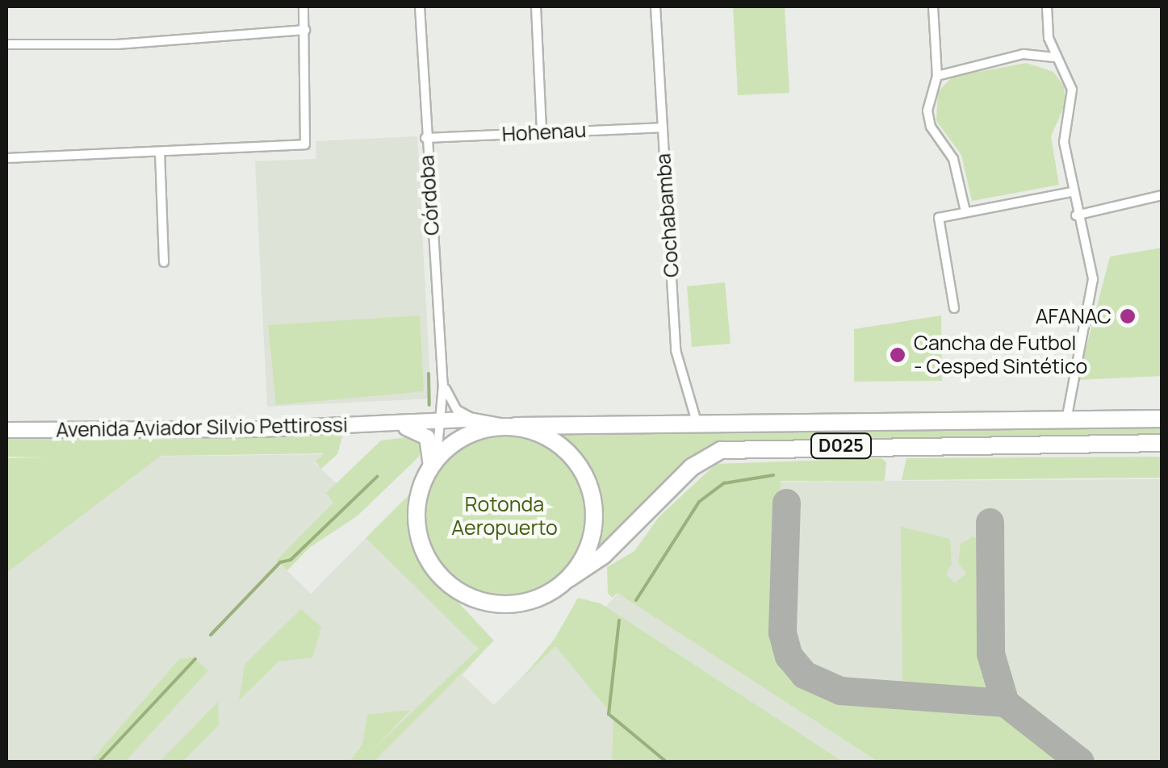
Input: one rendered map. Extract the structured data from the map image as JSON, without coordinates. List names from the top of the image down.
{
  "streets": {
    "highway": ["Avenida Aviador Silvio Pettirossi", "D025"],
    "street": ["Hohenau", "Córdoba", "Cochabamba"]
  },
  "crossings": [
    ["Hohenau", "Córdoba"],
    ["Hohenau", "Cochabamba"],
    ["Córdoba", "Avenida Aviador Silvio Pettirossi"],
    ["Córdoba", "D025"],
    ["Cochabamba", "Avenida Aviador Silvio Pettirossi"],
    ["Avenida Aviador Silvio Pettirossi", "D025"]
  ],
  "parks": ["Rotonda Aeropuerto"],
  "places": ["AFANAC", "Cancha de Futbol - Cesped Sintético"]
}
